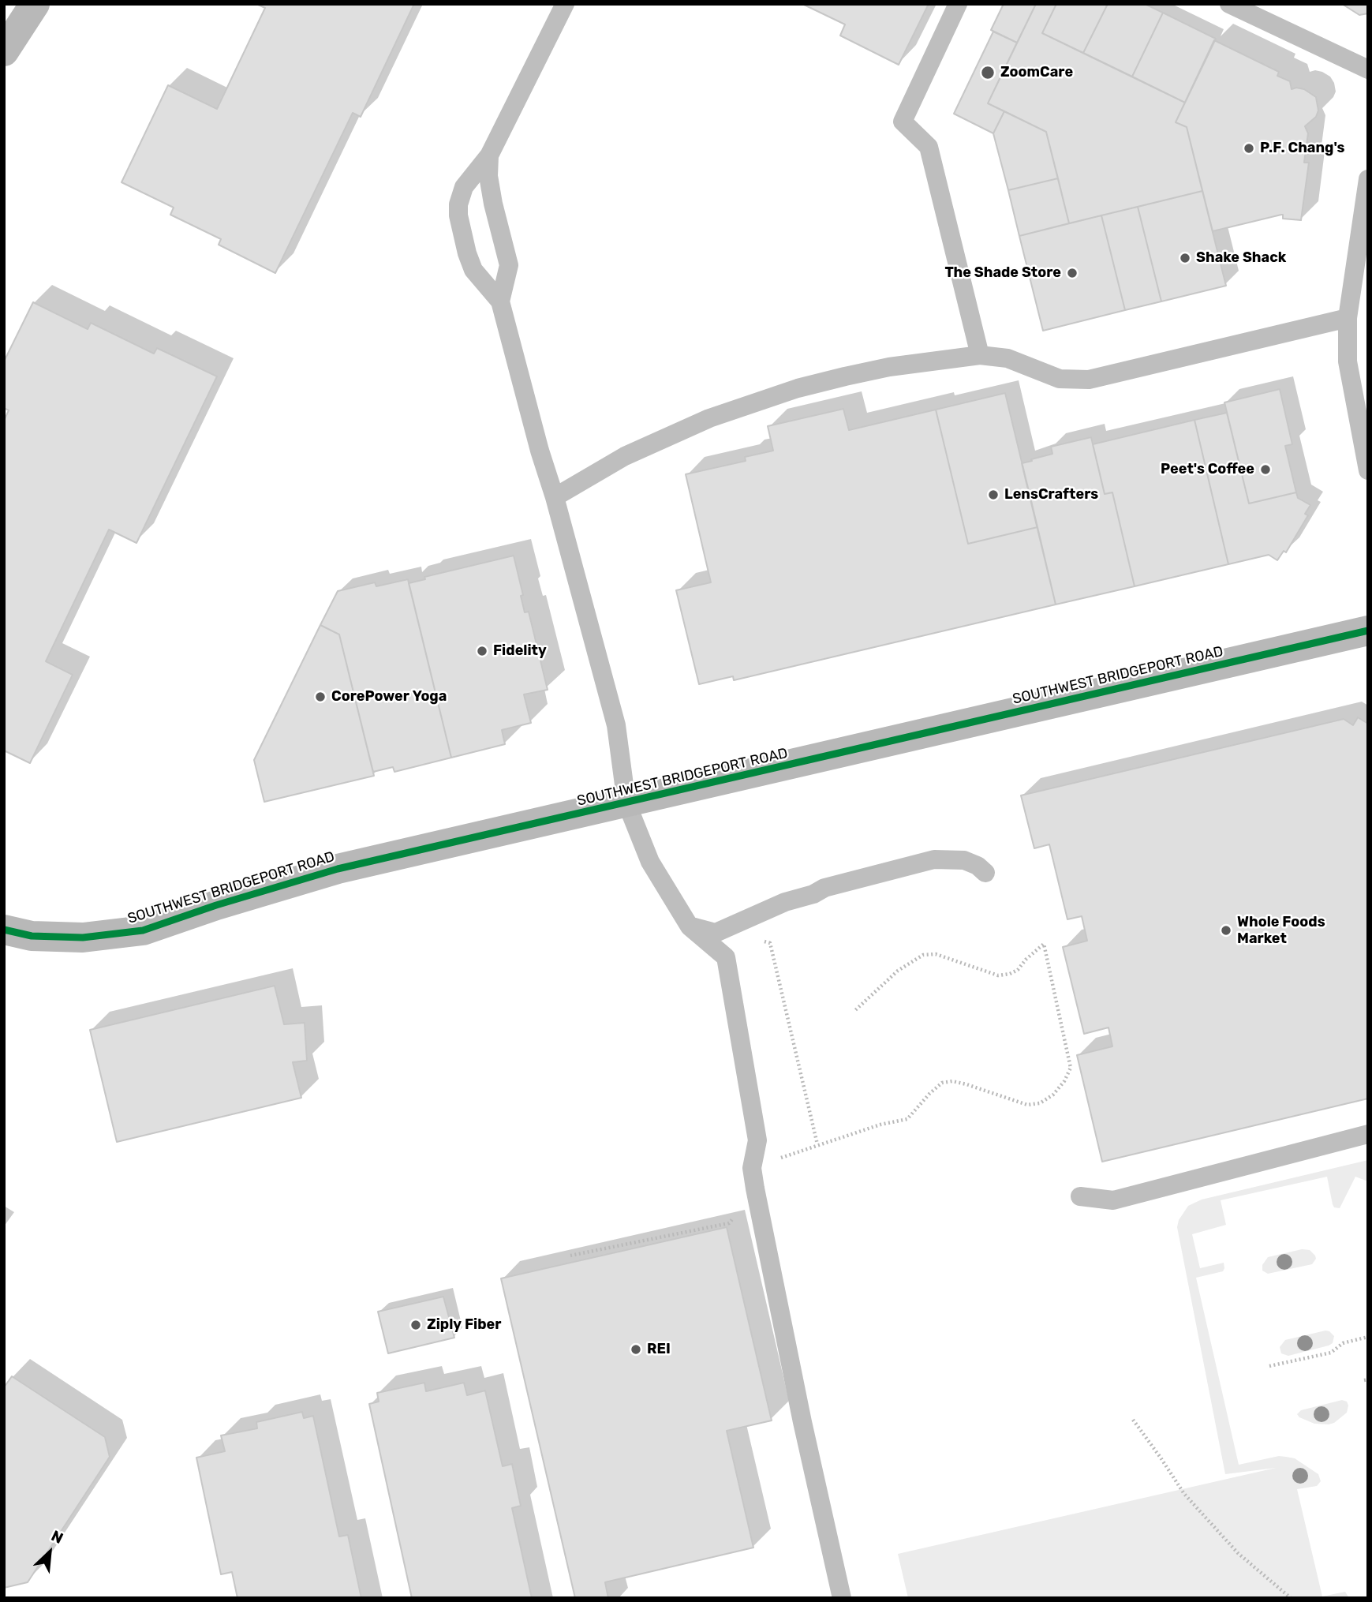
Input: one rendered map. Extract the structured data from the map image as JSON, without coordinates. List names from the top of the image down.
{
  "streets": {
    "street": ["SOUTHWEST BRIDGEPORT ROAD"]
  },
  "places": [
    "ZoomCare",
    "P.F. Chang's",
    "Shake Shack",
    "The Shade Store",
    "Peet's Coffee",
    "LensCrafters",
    "Fidelity",
    "CorePower Yoga",
    "Whole Foods Market",
    "Ziply Fiber",
    "REI"
  ],
  "north": "top right"
}
